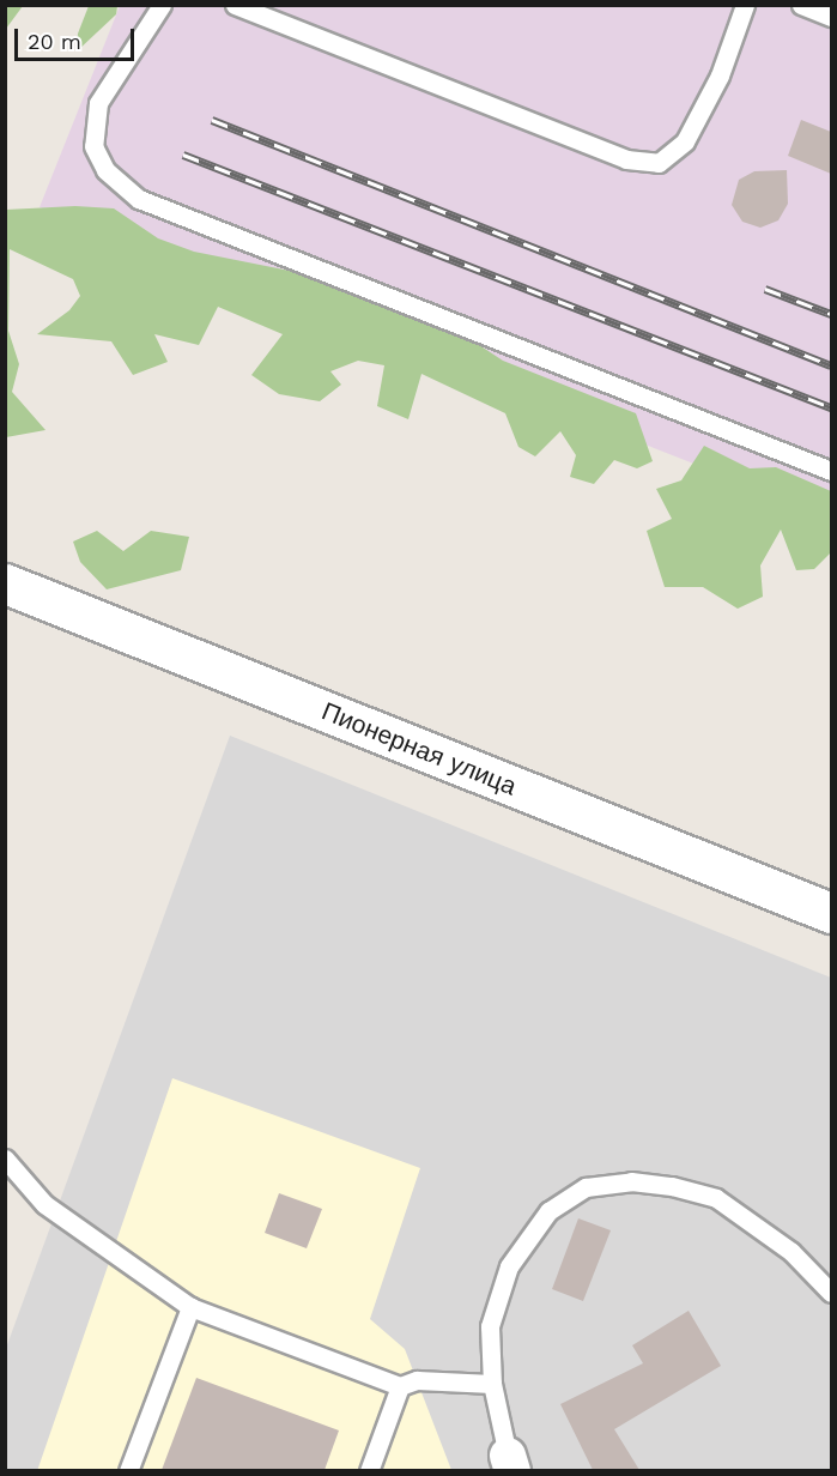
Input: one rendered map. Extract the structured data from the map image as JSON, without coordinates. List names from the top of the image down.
{
  "streets": {
    "street": ["Пионерная улица"]
  },
  "scale_bar": "20 m"
}
